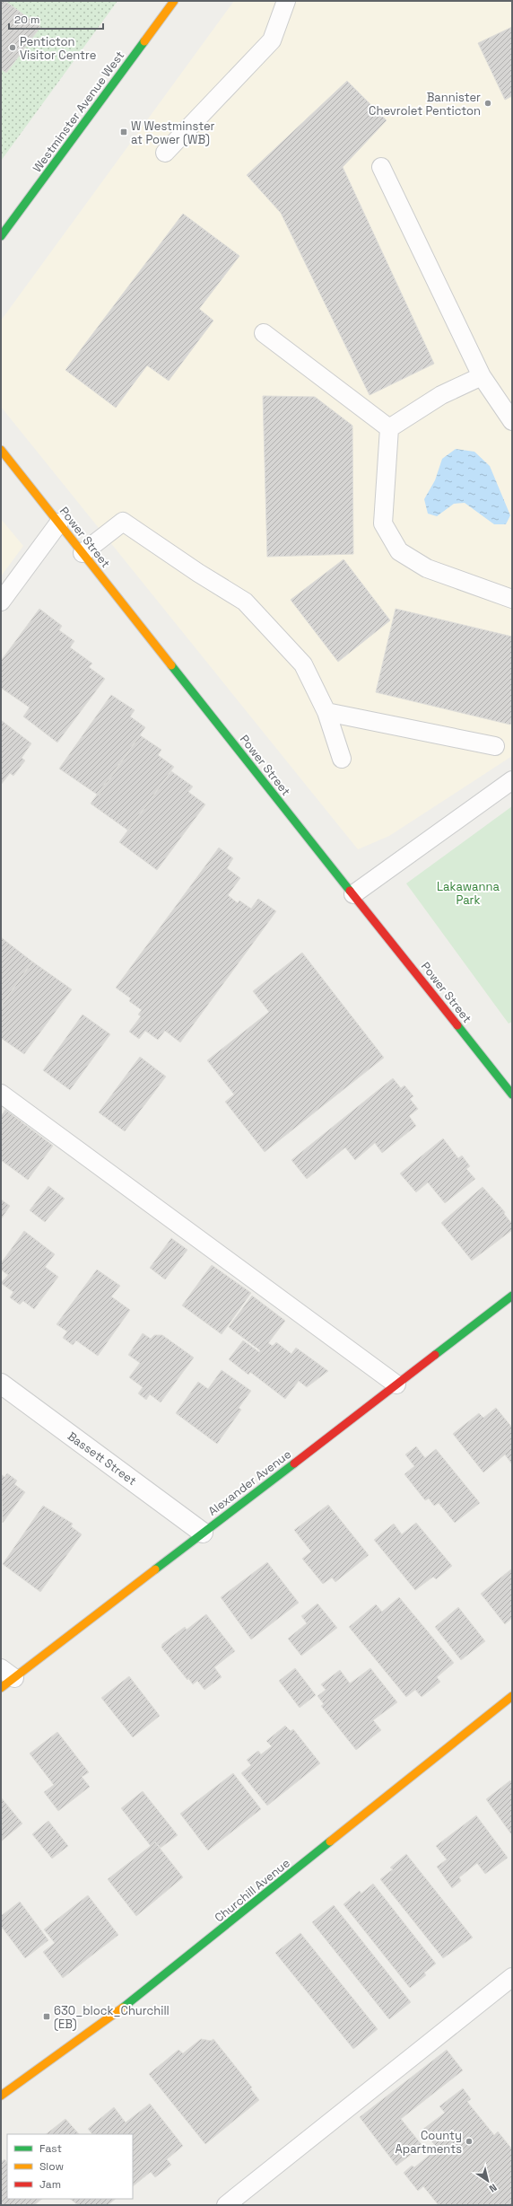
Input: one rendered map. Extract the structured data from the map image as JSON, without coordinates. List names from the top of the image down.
{
  "streets": {
    "street": [
      "Westminster Avenue West",
      "Power Street",
      "Bassett Street",
      "Alexander Avenue",
      "Churchill Avenue"
    ]
  },
  "crossings": [
    ["Bassett Street", "Alexander Avenue"]
  ],
  "parks": ["Lakawanna Park"],
  "places": {
    "other": ["Penticton Visitor Centre", "Bannister Chevrolet Penticton", "County Apartments"],
    "transit": ["W Westminster at Power (WB)", "630_block_Churchill (EB)"]
  },
  "legend": ["Fast", "Slow", "Jam"],
  "scale_bar": "20 m",
  "north": "bottom right"
}
